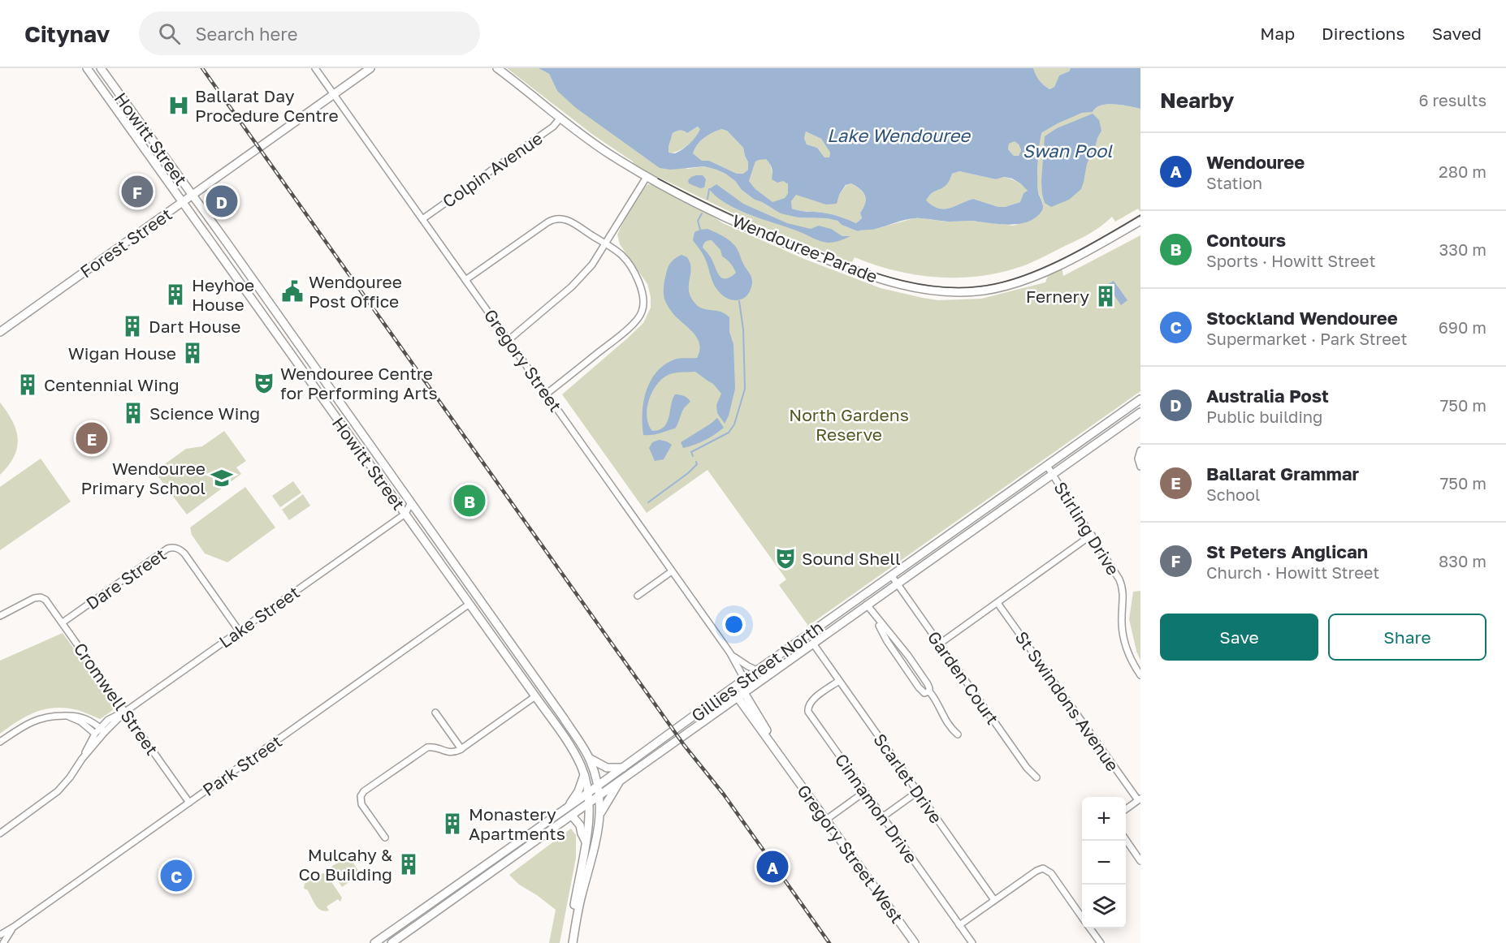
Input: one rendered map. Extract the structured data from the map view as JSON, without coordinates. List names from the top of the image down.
{
  "streets": {
    "main road": [
      "Howitt Street",
      "Forest Street",
      "Wendouree Parade",
      "Gillies Street North",
      "Gregory Street West"
    ],
    "street": [
      "Colpin Avenue",
      "Gregory Street",
      "Stirling Drive",
      "Dare Street",
      "Lake Street",
      "Garden Court",
      "Cromwell Street",
      "St Swindons Avenue",
      "Park Street",
      "Scarlet Drive",
      "Cinnamon Drive"
    ]
  },
  "crossings": [
    ["Howitt Street", "Forest Street"],
    ["Howitt Street", "Lake Street"],
    ["Howitt Street", "Gillies Street North"],
    ["Howitt Street", "Park Street"],
    ["Colpin Avenue", "Wendouree Parade"],
    ["Colpin Avenue", "Gregory Street"],
    ["Forest Street", "Gregory Street"],
    ["Gregory Street", "Gillies Street North"],
    ["Gregory Street", "Gregory Street West"],
    ["Stirling Drive", "Gillies Street North"],
    ["Dare Street", "Lake Street"],
    ["Dare Street", "Cromwell Street"],
    ["Lake Street", "Cromwell Street"],
    ["Gillies Street North", "Garden Court"],
    ["Gillies Street North", "Scarlet Drive"],
    ["Gillies Street North", "Gregory Street West"],
    ["Cromwell Street", "Park Street"],
    ["Scarlet Drive", "Cinnamon Drive"]
  ],
  "water": ["Lake Wendouree", "Swan Pool"],
  "parks": ["North Gardens Reserve"],
  "places": {
    "hospital": ["Ballarat Day Procedure Centre"],
    "public building": ["Wendouree Post Office"],
    "building": [
      "Heyhoe House",
      "Fernery",
      "Dart House",
      "Wigan House",
      "Centennial Wing",
      "Science Wing",
      "Monastery Apartments",
      "Mulcahy & Co Building"
    ],
    "theatre": ["Wendouree Centre for Performing Arts", "Sound Shell"],
    "school or university": ["Wendouree Primary School"]
  },
  "page": {
    "header": "Citynav",
    "search": "Search here",
    "nav": ["Map", "Directions", "Saved"],
    "heading": ["Nearby", "6 results"],
    "list": [
      {
        "mark": "A",
        "name": "Wendouree",
        "note": "Station",
        "value": "280 m"
      },
      {
        "mark": "B",
        "name": "Contours",
        "note": "Sports · Howitt Street",
        "value": "330 m"
      },
      {
        "mark": "C",
        "name": "Stockland Wendouree",
        "note": "Supermarket · Park Street",
        "value": "690 m"
      },
      {
        "mark": "D",
        "name": "Australia Post",
        "note": "Public building",
        "value": "750 m"
      },
      {
        "mark": "E",
        "name": "Ballarat Grammar",
        "note": "School",
        "value": "750 m"
      },
      {
        "mark": "F",
        "name": "St Peters Anglican",
        "note": "Church · Howitt Street",
        "value": "830 m"
      }
    ],
    "pins": [
      "F",
      "D",
      "E",
      "B",
      "A",
      "C"
    ],
    "buttons": ["Save", "Share"],
    "map_buttons": ["+", "−"]
  }
}
